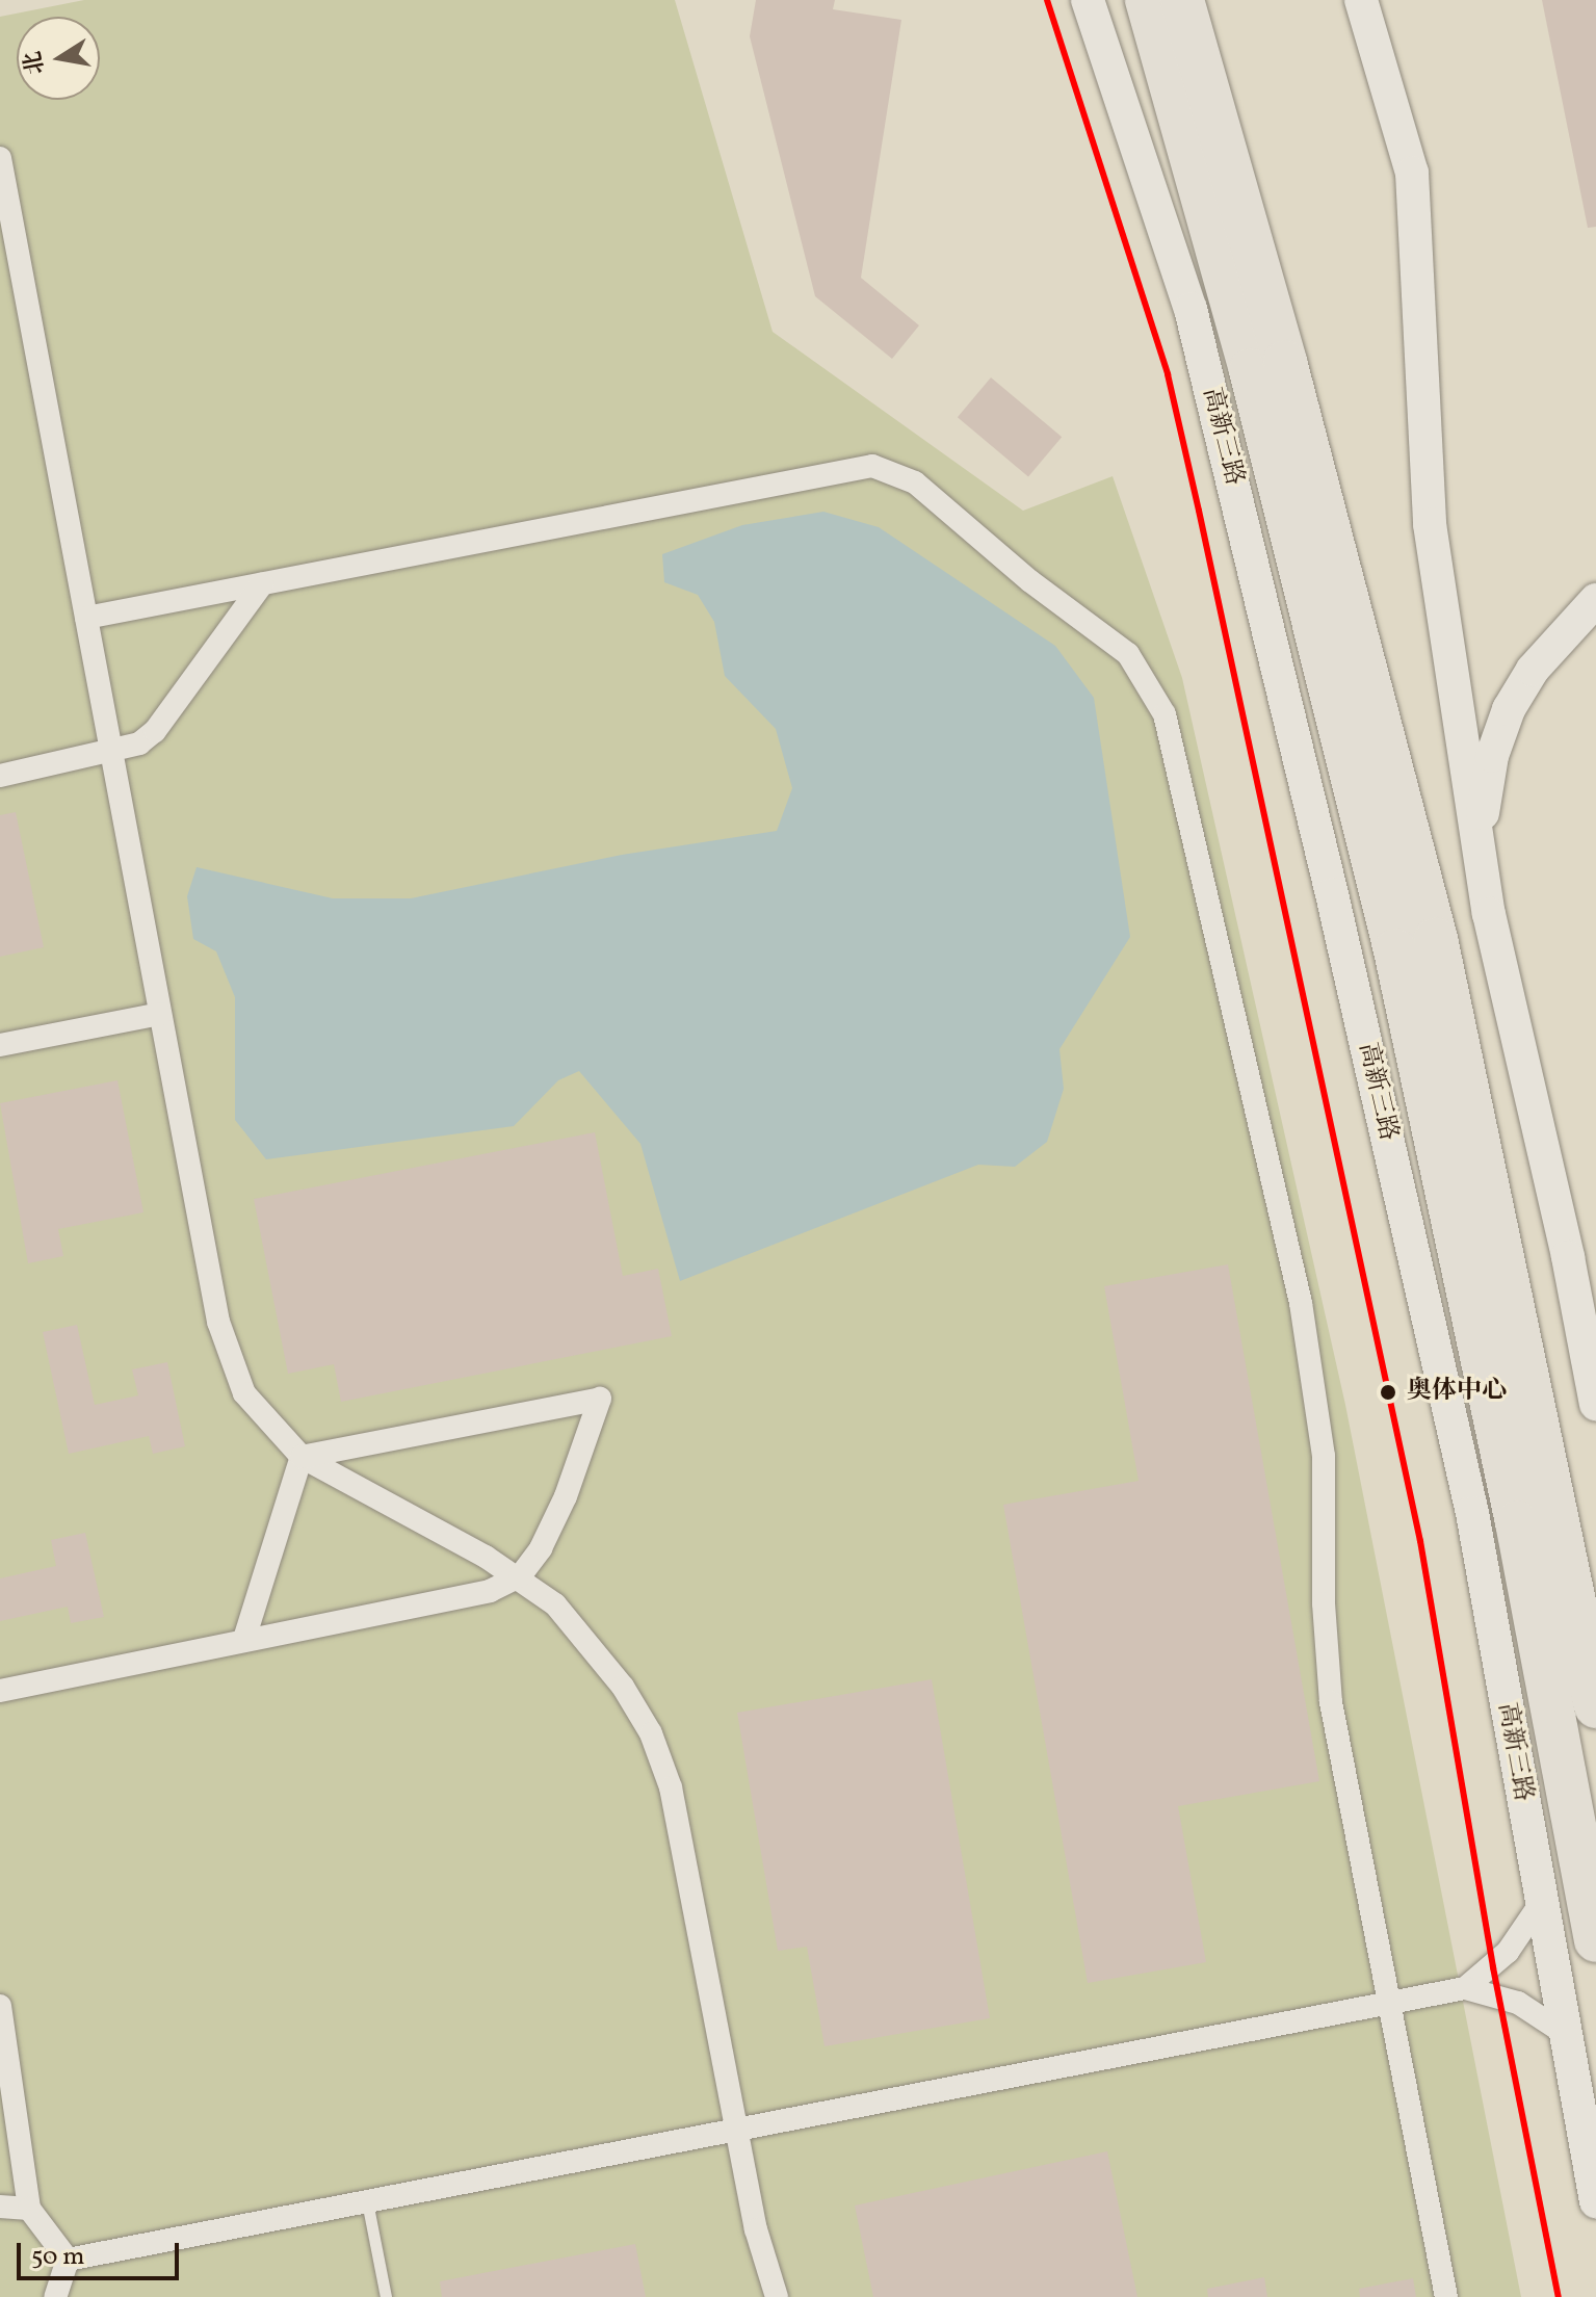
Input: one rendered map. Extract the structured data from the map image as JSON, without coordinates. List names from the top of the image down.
{
  "streets": {
    "highway": ["高新三路"]
  },
  "places": ["奥体中心"],
  "scale_bar": "50 m",
  "north": "left"
}
